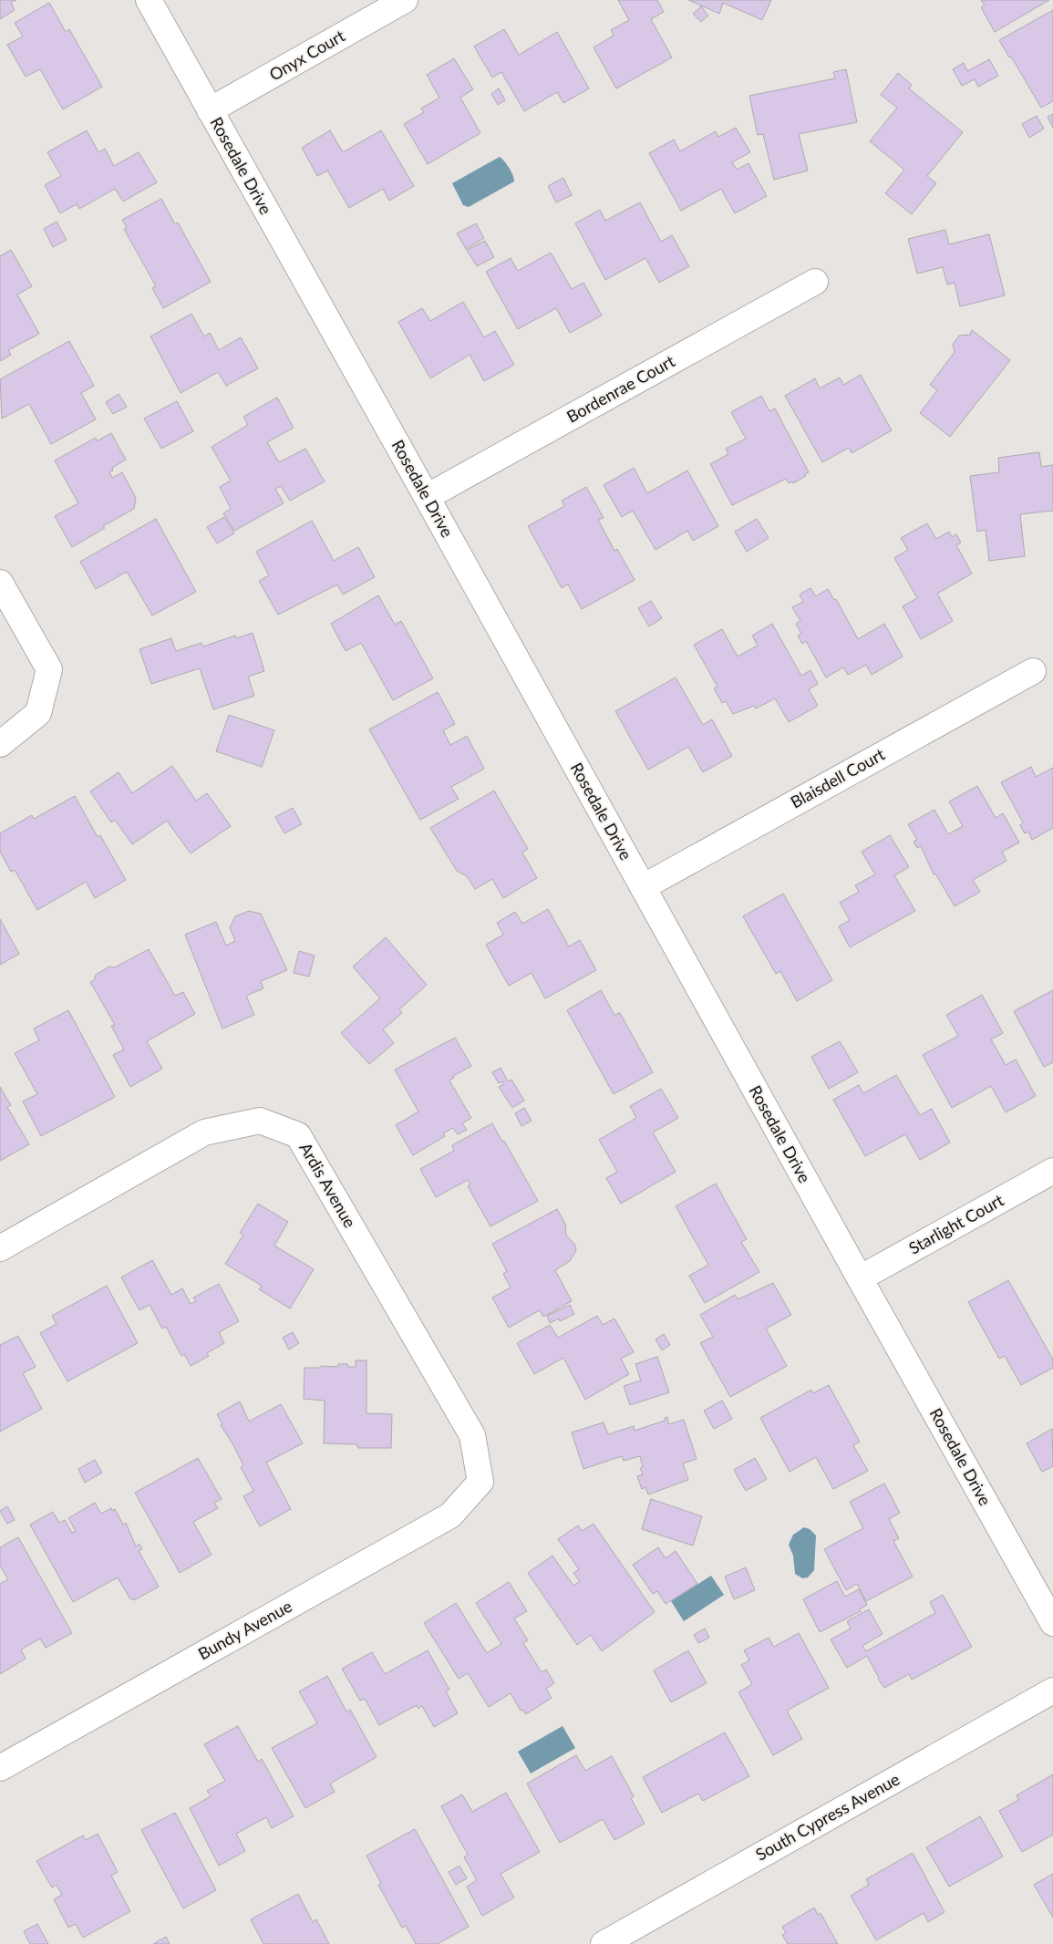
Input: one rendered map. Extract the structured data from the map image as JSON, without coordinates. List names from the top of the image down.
{
  "streets": {
    "street": [
      "Onyx Court",
      "Rosedale Drive",
      "Bordenrae Court",
      "Blaisdell Court",
      "Ardis Avenue",
      "Starlight Court",
      "Bundy Avenue",
      "South Cypress Avenue"
    ]
  },
  "crossings": [
    ["Onyx Court", "Rosedale Drive"],
    ["Rosedale Drive", "Bordenrae Court"],
    ["Rosedale Drive", "Blaisdell Court"],
    ["Rosedale Drive", "Starlight Court"],
    ["Ardis Avenue", "Bundy Avenue"]
  ]
}
